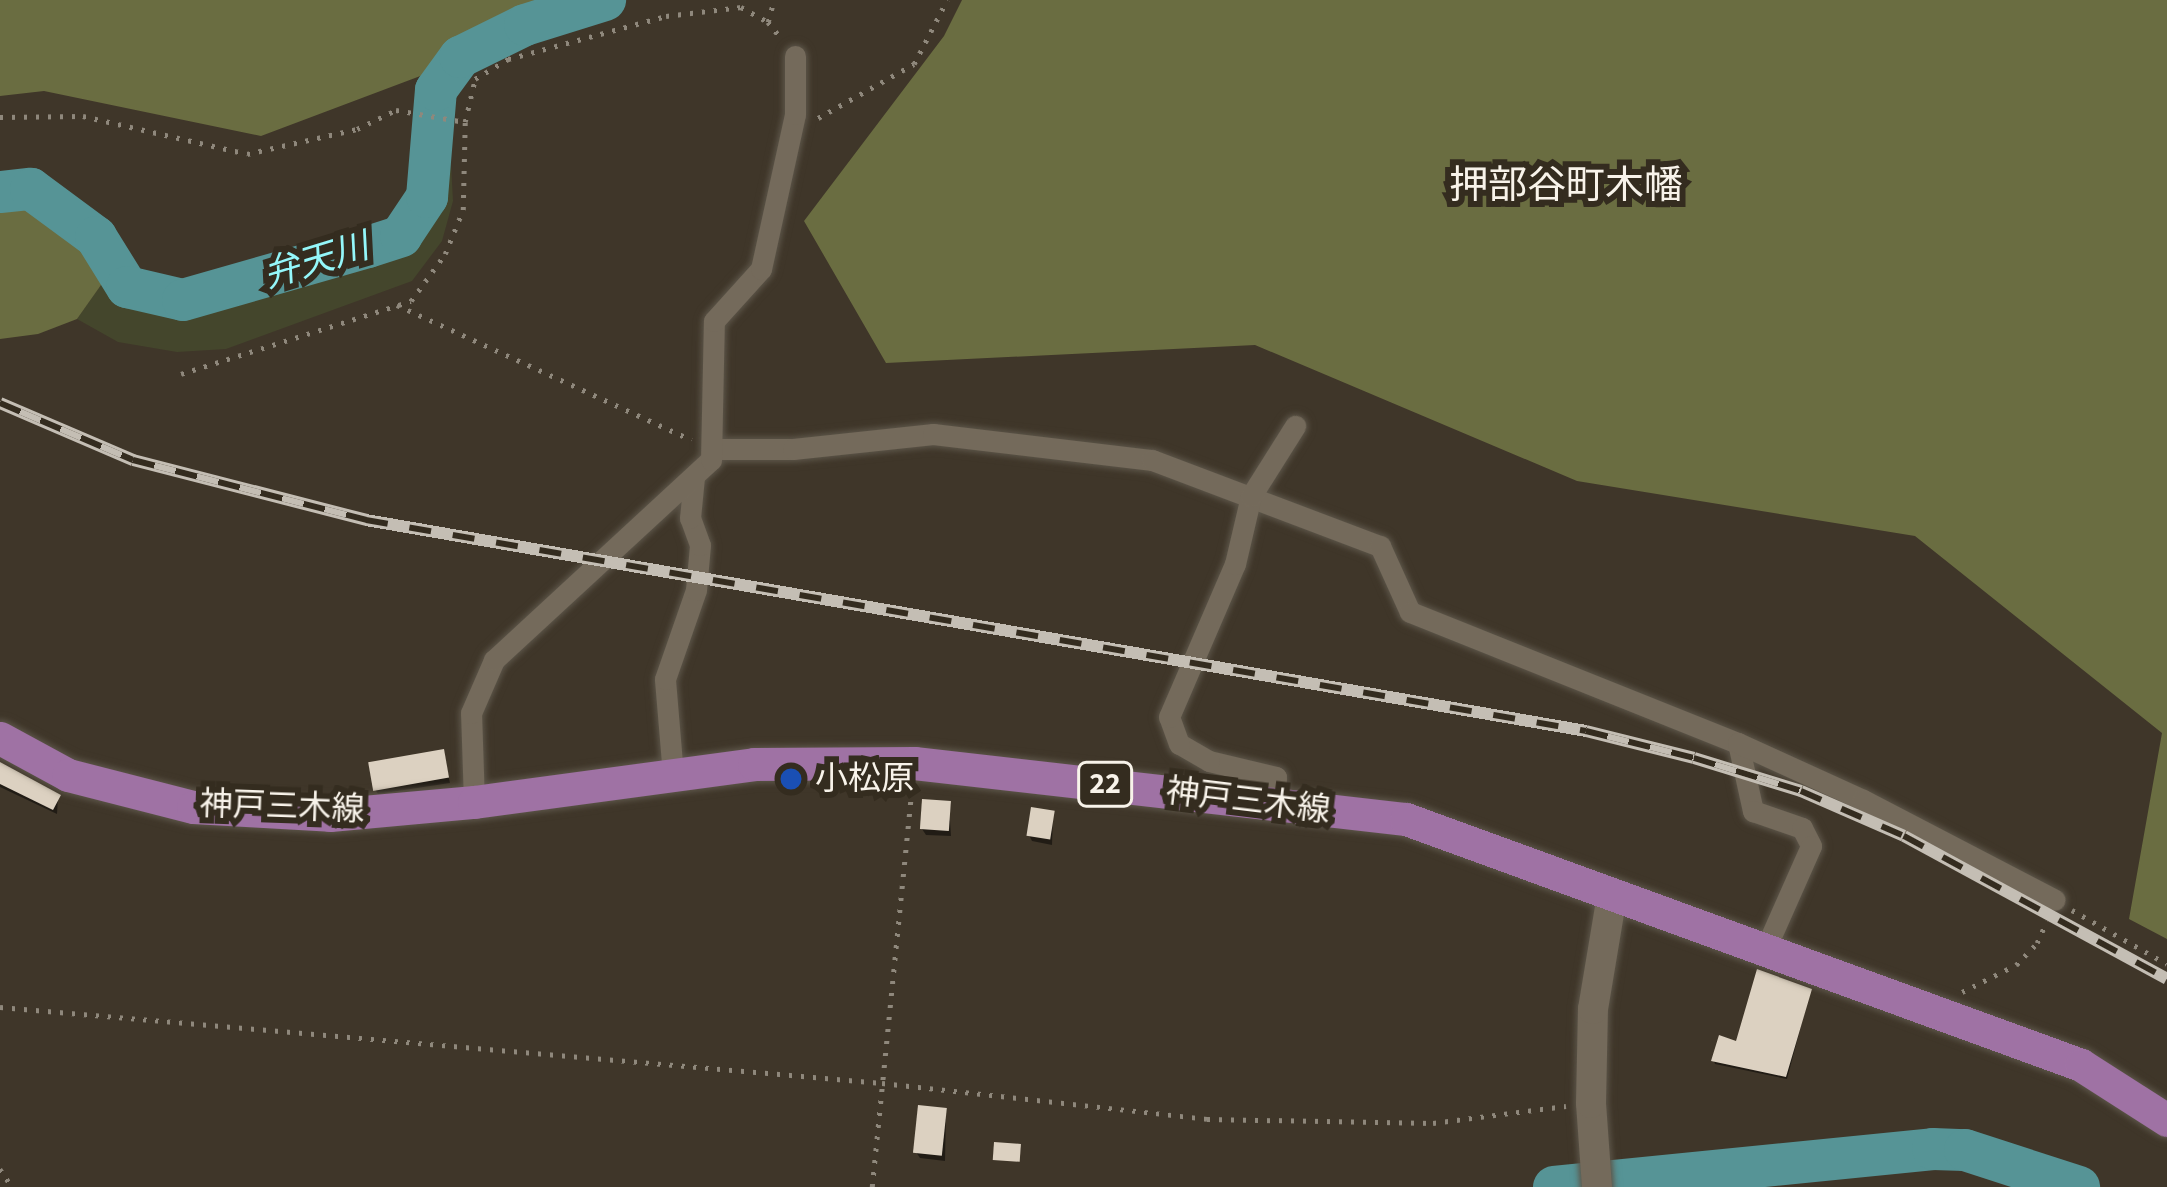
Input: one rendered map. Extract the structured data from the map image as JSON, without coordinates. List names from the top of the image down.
{
  "streets": {
    "main road": ["22", "神戸三木線"]
  },
  "districts": ["押部谷町木幡"],
  "water": ["弁天川"],
  "places": ["小松原"]
}
